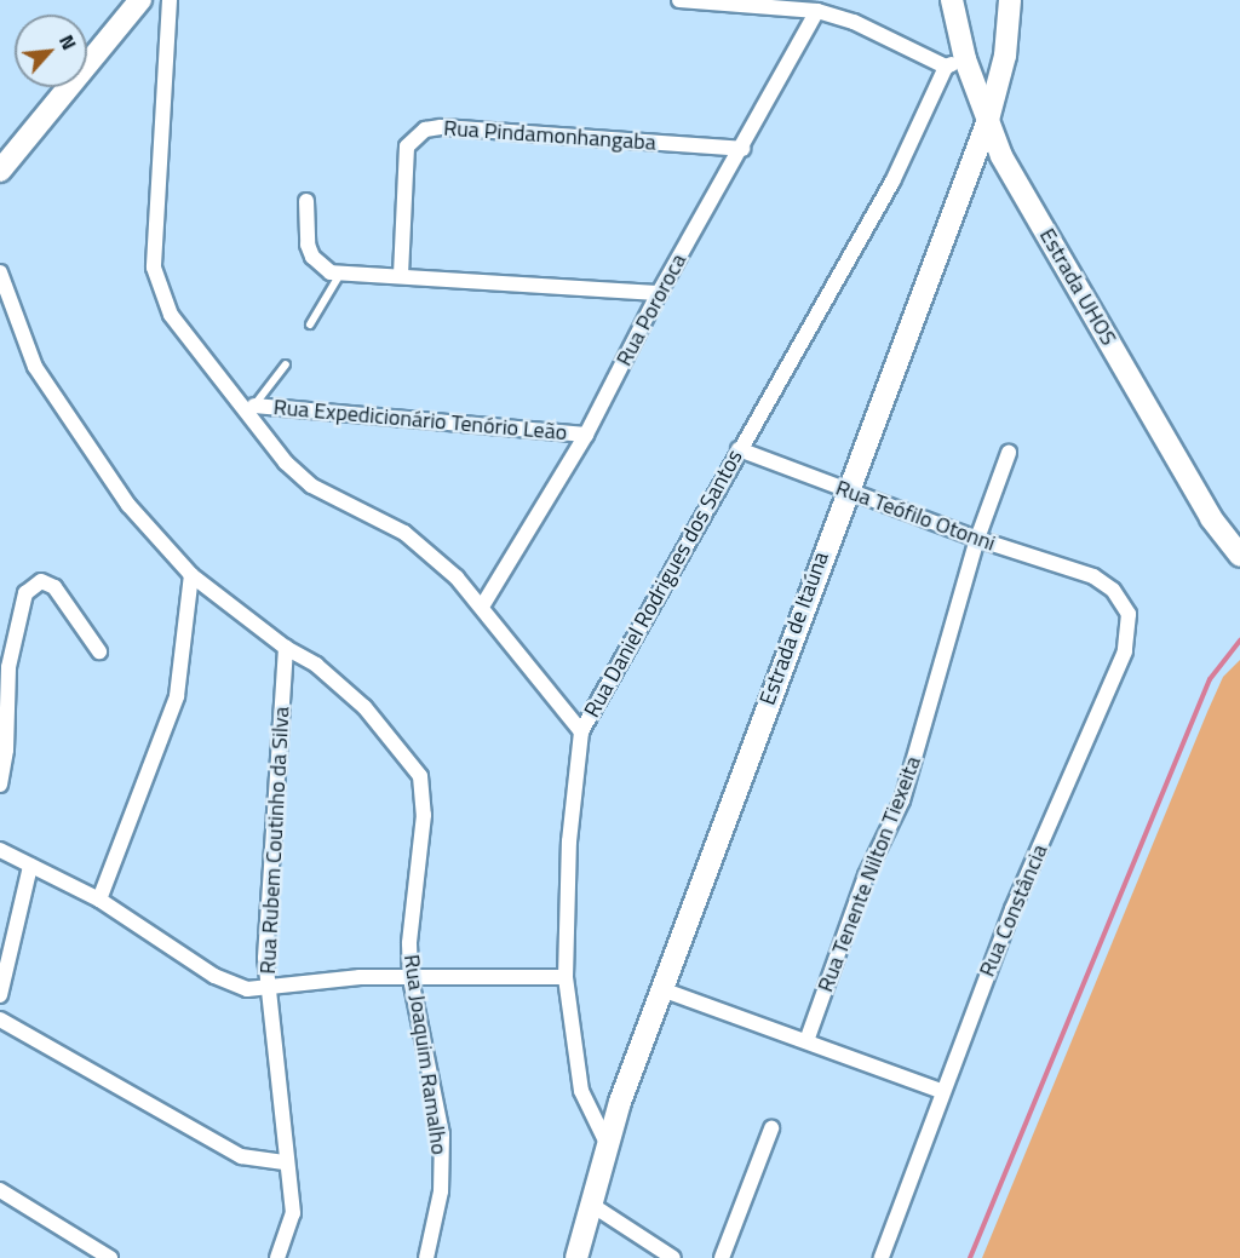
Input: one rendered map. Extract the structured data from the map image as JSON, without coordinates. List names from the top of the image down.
{
  "streets": {
    "street": [
      "Rua Pindamonhangaba",
      "Estrada UHOS",
      "Rua Pororoca",
      "Rua Expedicionário Tenório Leão",
      "Rua Teófilo Otonni",
      "Rua Daniel Rodrigues dos Santos",
      "Estrada de Itaúna",
      "Rua Rubem Coutinho da Silva",
      "Rua Tenente Nilton Tiexeita",
      "Rua Constância",
      "Rua Joaquim Ramalho"
    ]
  },
  "crossings": [
    ["Rua Pindamonhangaba", "Rua Pororoca"],
    ["Estrada UHOS", "Rua Daniel Rodrigues dos Santos"],
    ["Estrada UHOS", "Estrada de Itaúna"],
    ["Rua Pororoca", "Rua Expedicionário Tenório Leão"],
    ["Rua Teófilo Otonni", "Rua Daniel Rodrigues dos Santos"],
    ["Rua Teófilo Otonni", "Estrada de Itaúna"],
    ["Rua Teófilo Otonni", "Rua Tenente Nilton Tiexeita"],
    ["Rua Teófilo Otonni", "Rua Constância"],
    ["Rua Daniel Rodrigues dos Santos", "Estrada de Itaúna"],
    ["Rua Rubem Coutinho da Silva", "Rua Joaquim Ramalho"]
  ],
  "north": "top right"
}
